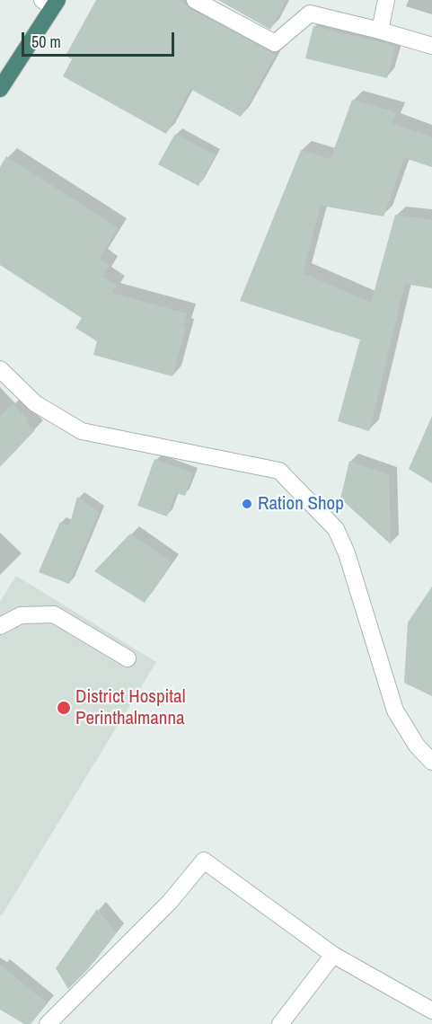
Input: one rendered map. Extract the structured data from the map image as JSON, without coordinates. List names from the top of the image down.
{
  "places": ["Ration Shop", "District Hospital Perinthalmanna"],
  "scale_bar": "50 m"
}
